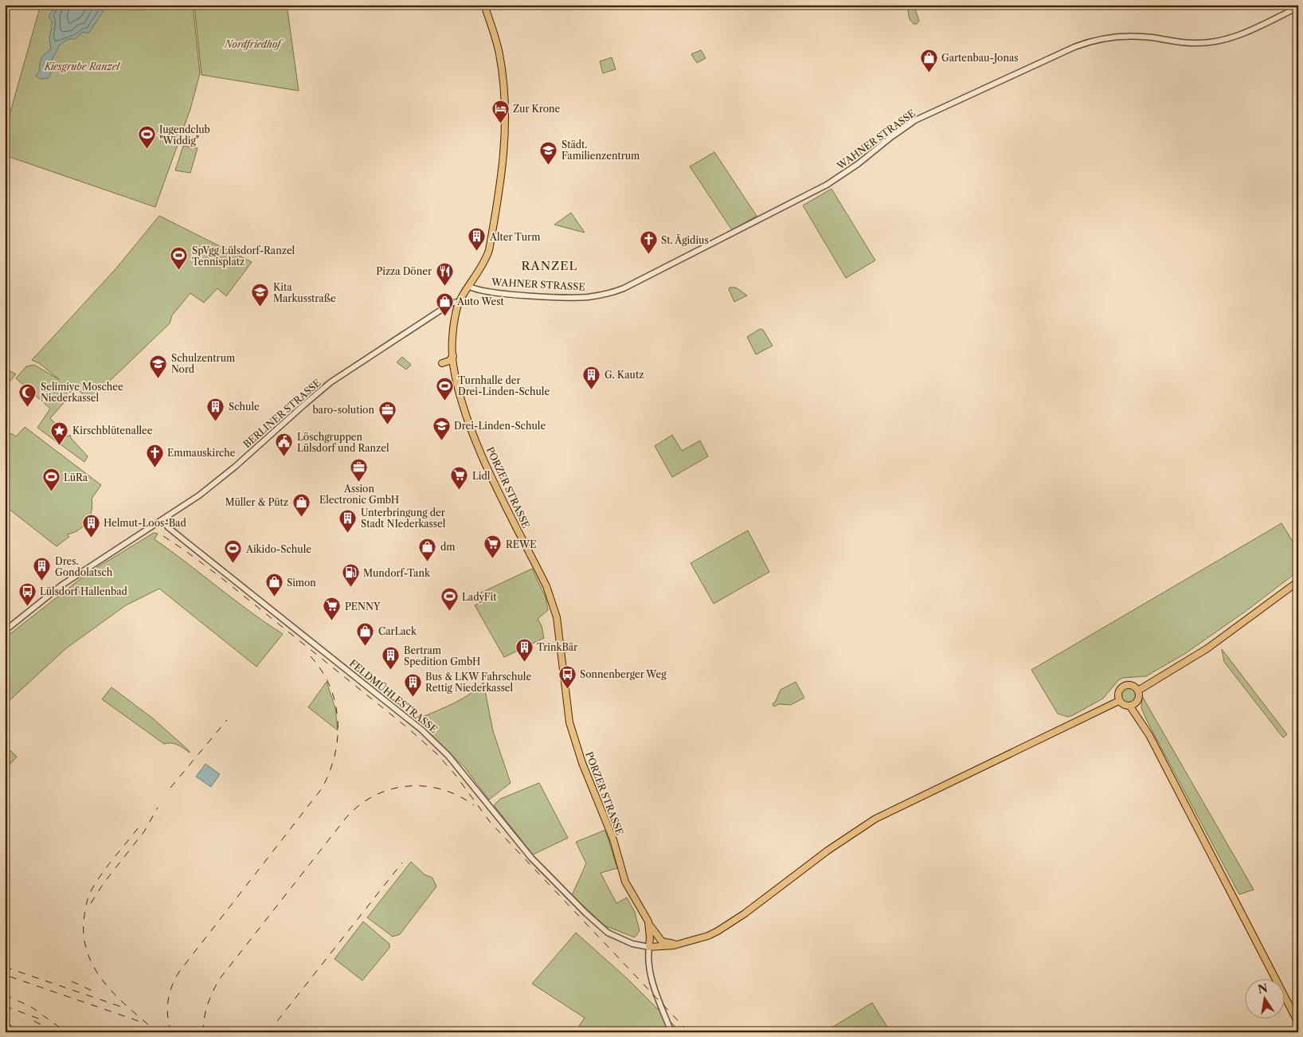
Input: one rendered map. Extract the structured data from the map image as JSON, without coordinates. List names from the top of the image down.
{
  "streets": {
    "main road": ["PORZER STRASSE"],
    "street": ["WAHNER STRASSE", "BERLINER STRASSE", "FELDMÜHLESTRASSE"]
  },
  "crossings": [
    ["WAHNER STRASSE", "PORZER STRASSE"],
    ["BERLINER STRASSE", "PORZER STRASSE"],
    ["BERLINER STRASSE", "FELDMÜHLESTRASSE"],
    ["PORZER STRASSE", "FELDMÜHLESTRASSE"]
  ],
  "districts": ["RANZEL"],
  "parks": ["Nordfriedhof", "Kiesgrube Ranzel"],
  "places": {
    "shop": [
      "Gartenbau-Jonas",
      "Auto West",
      "Müller & Pütz",
      "dm",
      "Simon",
      "CarLack"
    ],
    "hotel": ["Zur Krone"],
    "sports": [
      "Jugendclub \"Widdig\"",
      "SpVgg Lülsdorf-Ranzel Tennisplatz",
      "Turnhalle der Drei-Linden-Schule",
      "LüRa",
      "Aikido-Schule",
      "LadyFit"
    ],
    "school or university": [
      "Städt. Familienzentrum",
      "Kita Markusstraße",
      "Schulzentrum Nord",
      "Drei-Linden-Schule"
    ],
    "building": [
      "Alter Turm",
      "G. Kautz",
      "Schule",
      "Unterbringung der Stadt NIederkassel",
      "Helmut-Loos-Bad",
      "Dres. Gondolatsch",
      "TrinkBär",
      "Bertram Spedition GmbH",
      "Bus & LKW Fahrschule Rettig Niederkassel"
    ],
    "church": ["St. Ägidius", "Emmauskirche"],
    "restaurant": ["Pizza Döner"],
    "mosque": ["Selimiye Moschee Niederkassel"],
    "office": ["baro-solution", "Assion Electronic GmbH"],
    "place": ["Kirschblütenallee"],
    "public building": ["Löschgruppen Lülsdorf und Ranzel"],
    "supermarket": ["Lidl", "REWE", "PENNY"],
    "fuel station": ["Mundorf-Tank"],
    "bus stop": ["Lülsdorf Hallenbad", "Sonnenberger Weg"]
  },
  "north": "top"
}
